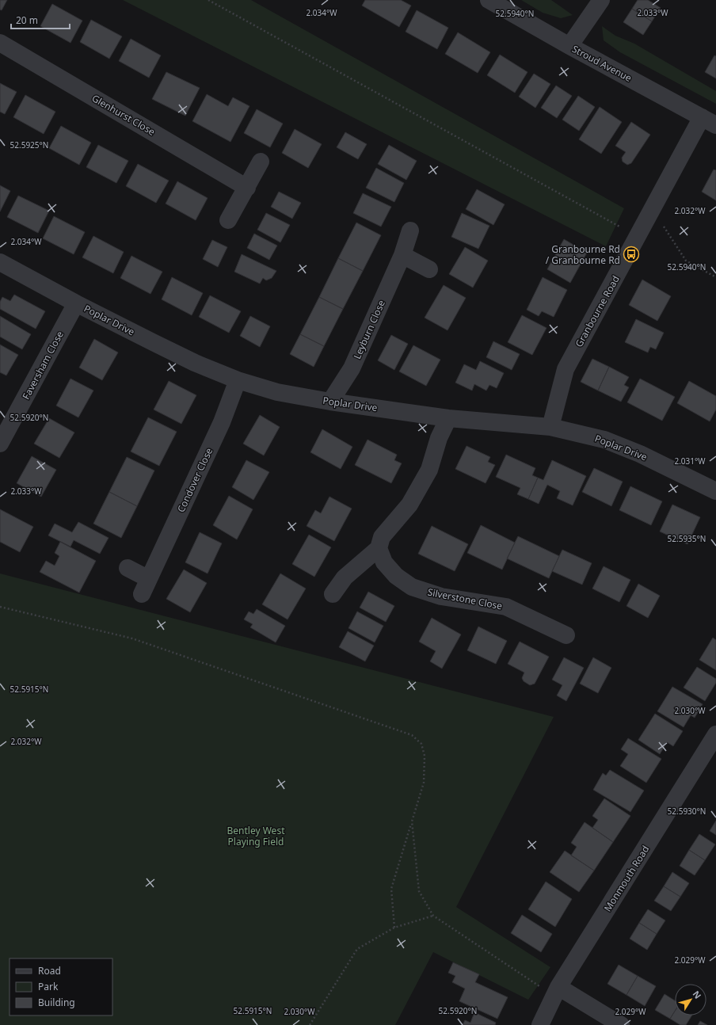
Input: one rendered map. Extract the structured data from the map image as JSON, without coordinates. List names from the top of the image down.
{
  "streets": {
    "street": [
      "Stroud Avenue",
      "Glenhurst Close",
      "Granbourne Road",
      "Poplar Drive",
      "Leyburn Close",
      "Faversham Close",
      "Condover Close",
      "Silverstone Close",
      "Monmouth Road"
    ]
  },
  "crossings": [
    ["Stroud Avenue", "Granbourne Road"],
    ["Granbourne Road", "Poplar Drive"],
    ["Poplar Drive", "Leyburn Close"],
    ["Poplar Drive", "Faversham Close"],
    ["Poplar Drive", "Condover Close"]
  ],
  "parks": ["Bentley West Playing Field"],
  "places": {
    "bus stop": ["Granbourne Rd / Granbourne Rd"]
  },
  "legend": ["Road", "Park", "Building"],
  "scale_bar": "20 m",
  "north": "top right",
  "coordinates": [
    "2.034°W",
    "2.033°W",
    "52.5940°N",
    "52.5925°N",
    "2.032°W",
    "52.5920°N",
    "2.031°W",
    "52.5935°N",
    "52.5915°N",
    "2.030°W",
    "52.5930°N",
    "2.029°W"
  ]
}
